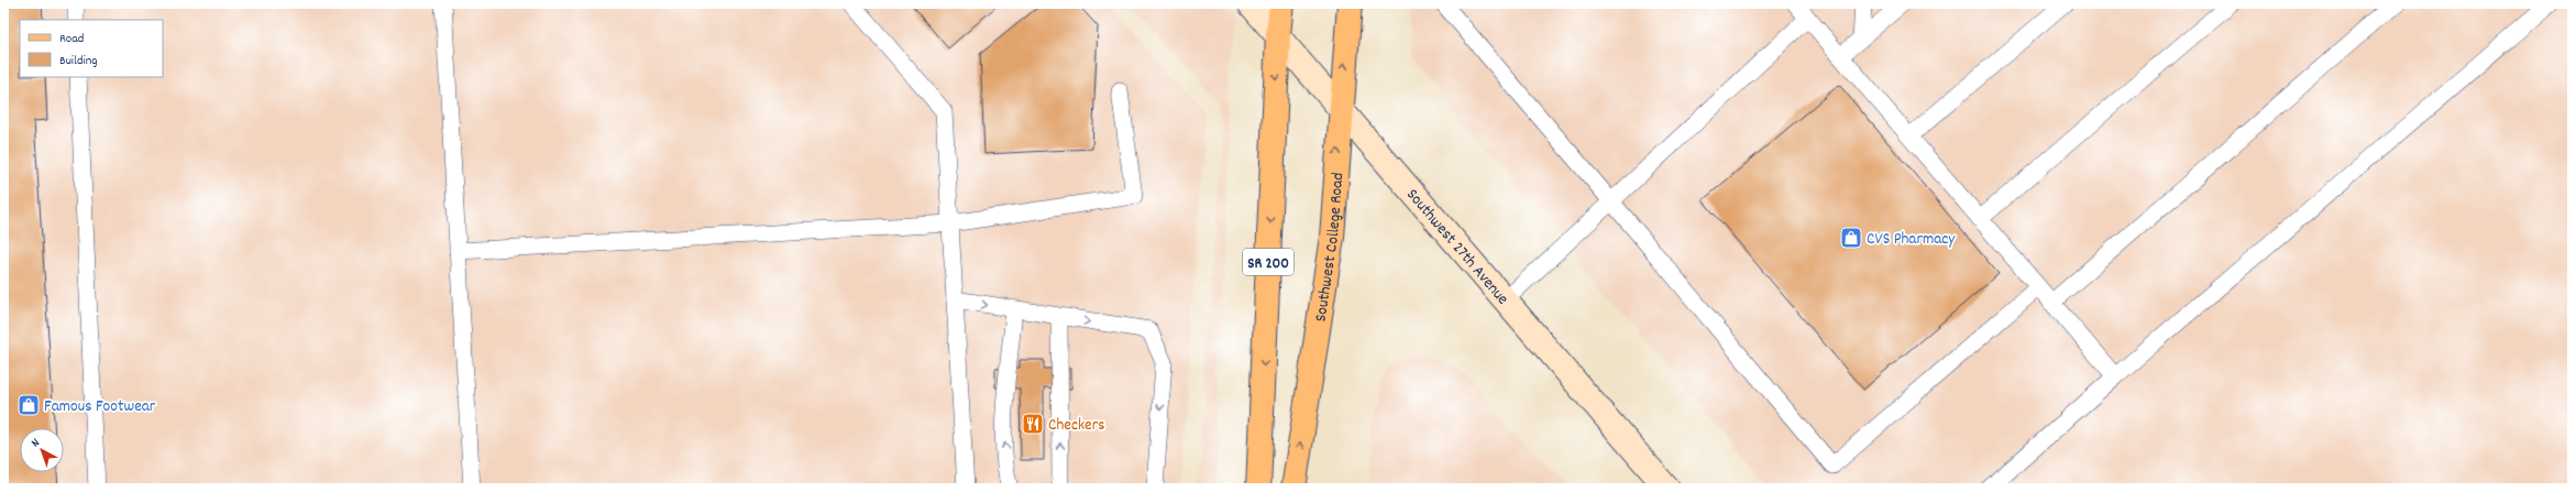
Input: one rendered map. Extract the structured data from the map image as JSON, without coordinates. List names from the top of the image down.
{
  "streets": {
    "main road": ["Southwest College Road", "Southwest 27th Avenue", "SR 200"]
  },
  "crossings": [
    ["Southwest College Road", "Southwest 27th Avenue"],
    ["Southwest 27th Avenue", "SR 200"]
  ],
  "places": {
    "shop": ["CVS Pharmacy", "Famous Footwear"],
    "restaurant": ["Checkers"]
  },
  "legend": ["Road", "Building"],
  "north": "top left"
}
